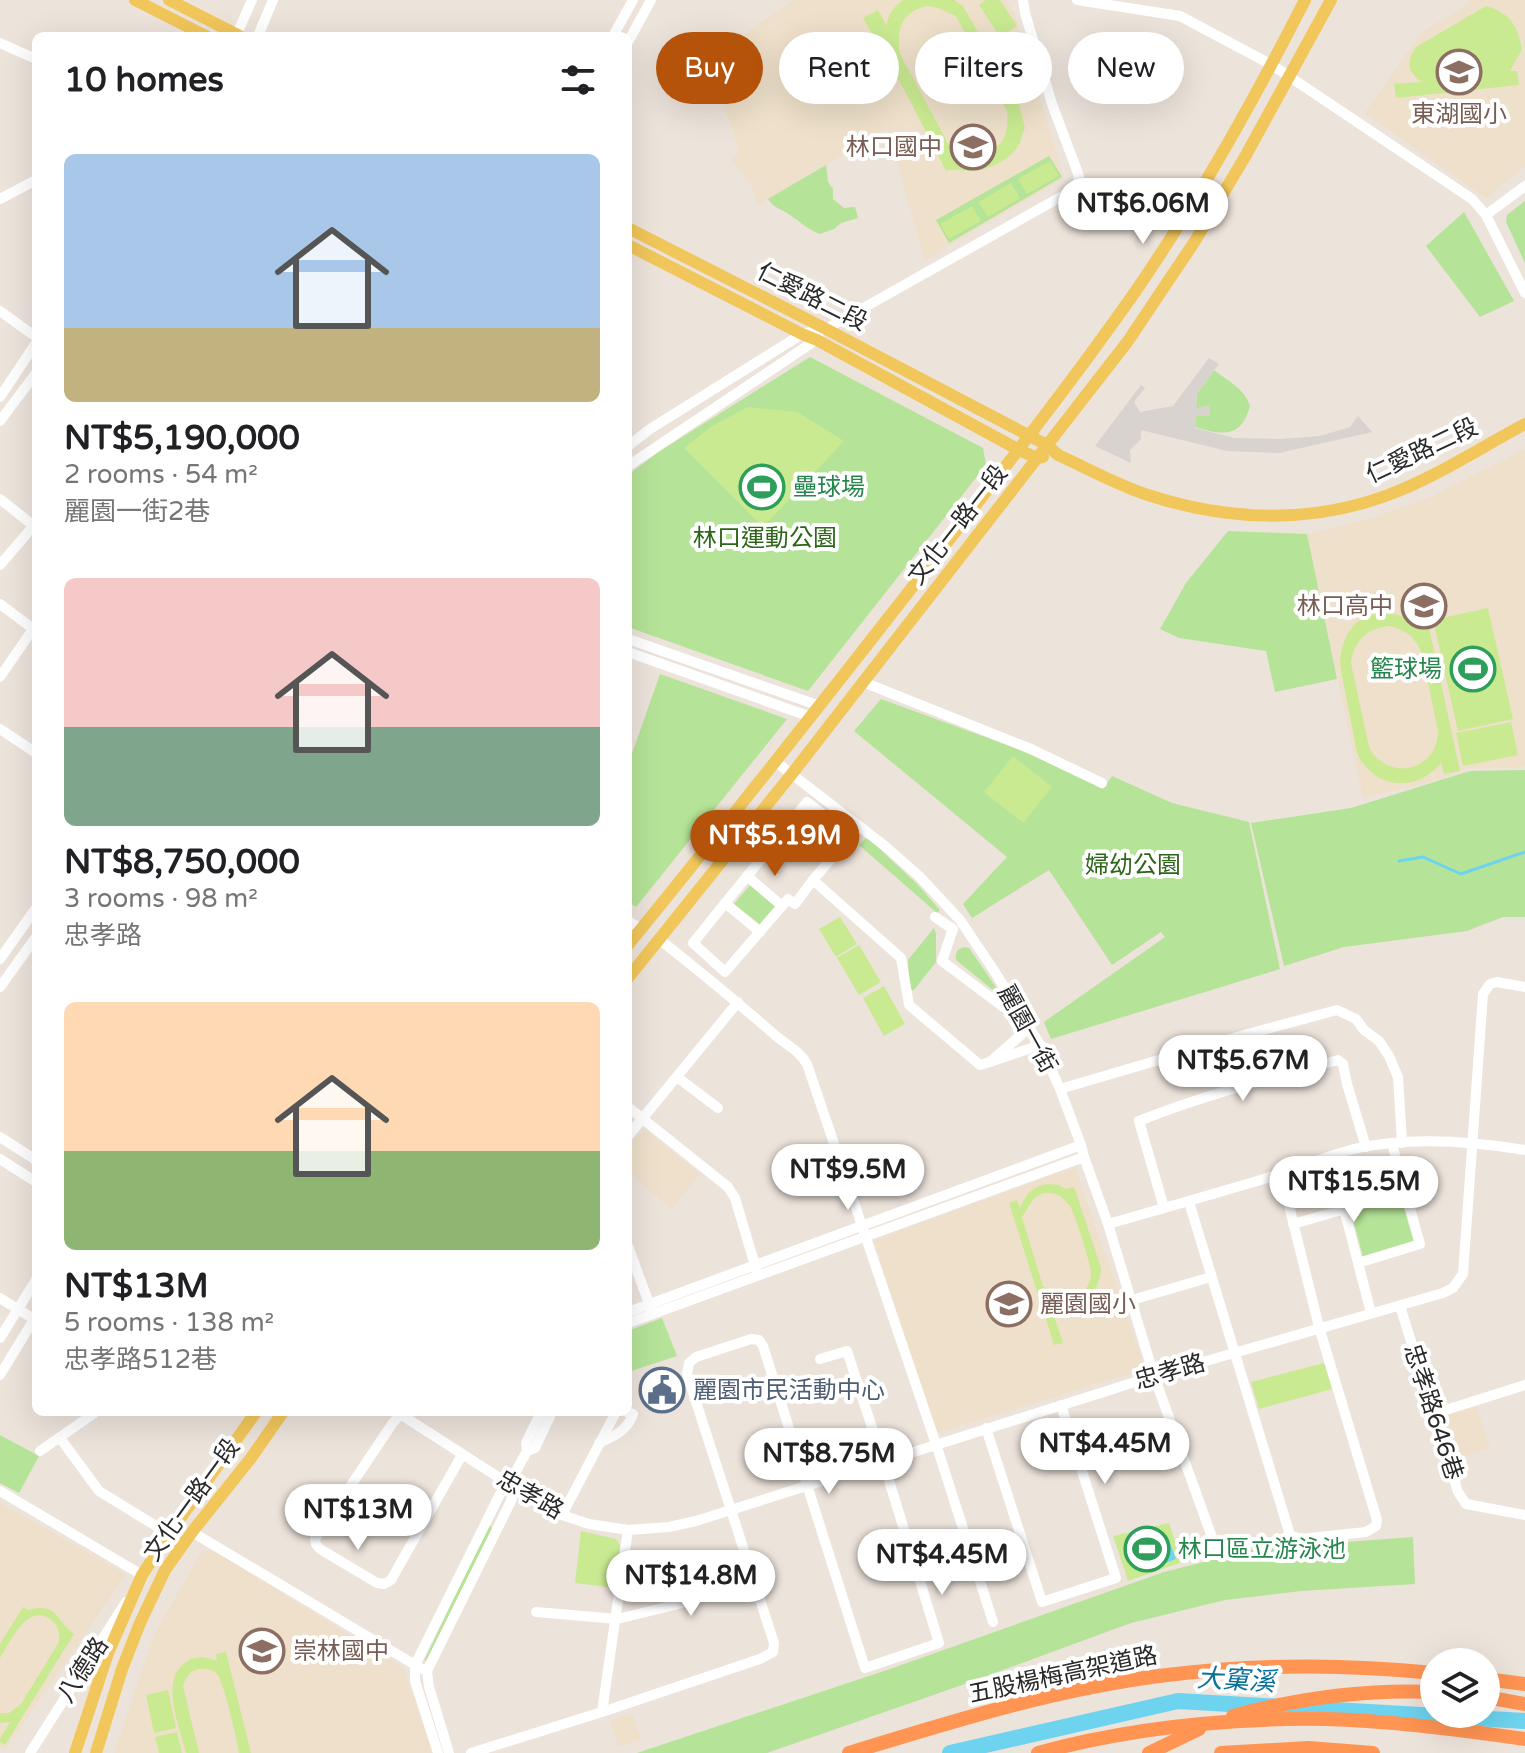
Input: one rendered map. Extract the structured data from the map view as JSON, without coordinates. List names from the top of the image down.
{
  "streets": {
    "highway": ["五股楊梅高架道路"],
    "main road": ["仁愛路二段", "文化一路一段"],
    "street": [
      "麗園一街",
      "忠孝路",
      "忠孝路646巷",
      "八德路"
    ]
  },
  "crossings": [
    ["仁愛路二段", "文化一路一段"],
    ["文化一路一段", "麗園一街"],
    ["文化一路一段", "八德路"],
    ["麗園一街", "忠孝路"],
    ["忠孝路", "忠孝路646巷"]
  ],
  "water": ["大窠溪"],
  "parks": ["林口運動公園", "婦幼公園"],
  "places": {
    "school or university": [
      "東湖國小",
      "林口國中",
      "林口高中",
      "麗園國小",
      "崇林國中"
    ],
    "sports": ["壘球場", "籃球場", "林口區立游泳池"],
    "public building": ["麗園市民活動中心"]
  },
  "page": {
    "chip": [
      "Buy",
      "Rent",
      "Filters",
      "New"
    ],
    "heading": "10 homes",
    "list": [
      {
        "name": "NT$5,190,000",
        "note": "2 rooms · 54 m² · 麗園一街2巷"
      },
      {
        "name": "NT$8,750,000",
        "note": "3 rooms · 98 m² · 忠孝路"
      },
      {
        "name": "NT$13M",
        "note": "5 rooms · 138 m² · 忠孝路512巷"
      }
    ],
    "price": [
      "NT$6.06M",
      "NT$5.19M",
      "NT$5.67M",
      "NT$9.5M",
      "NT$15.5M",
      "NT$4.45M",
      "NT$8.75M",
      "NT$13M",
      "NT$4.45M",
      "NT$14.8M"
    ]
  }
}
